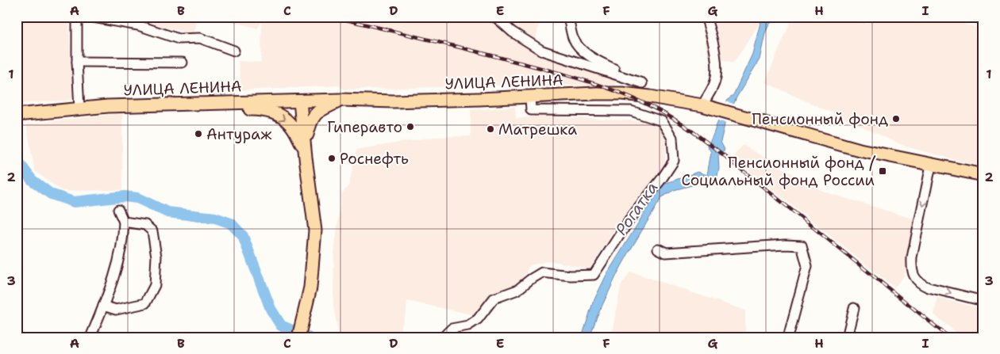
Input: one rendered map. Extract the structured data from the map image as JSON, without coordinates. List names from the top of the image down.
{
  "streets": {
    "main road": ["УЛИЦА ЛЕНИНА"]
  },
  "water": ["Рогатка"],
  "places": {
    "other": [
      "Пенсионный фонд",
      "Гиперавто",
      "Матрешка",
      "Антураж",
      "Роснефть"
    ],
    "transit": ["Пенсионный фонд / Социальный фонд России"]
  },
  "grid": {
    "columns": [
      "A",
      "B",
      "C",
      "D",
      "E",
      "F",
      "G",
      "H",
      "I"
    ],
    "rows": ["1", "2", "3"]
  }
}
